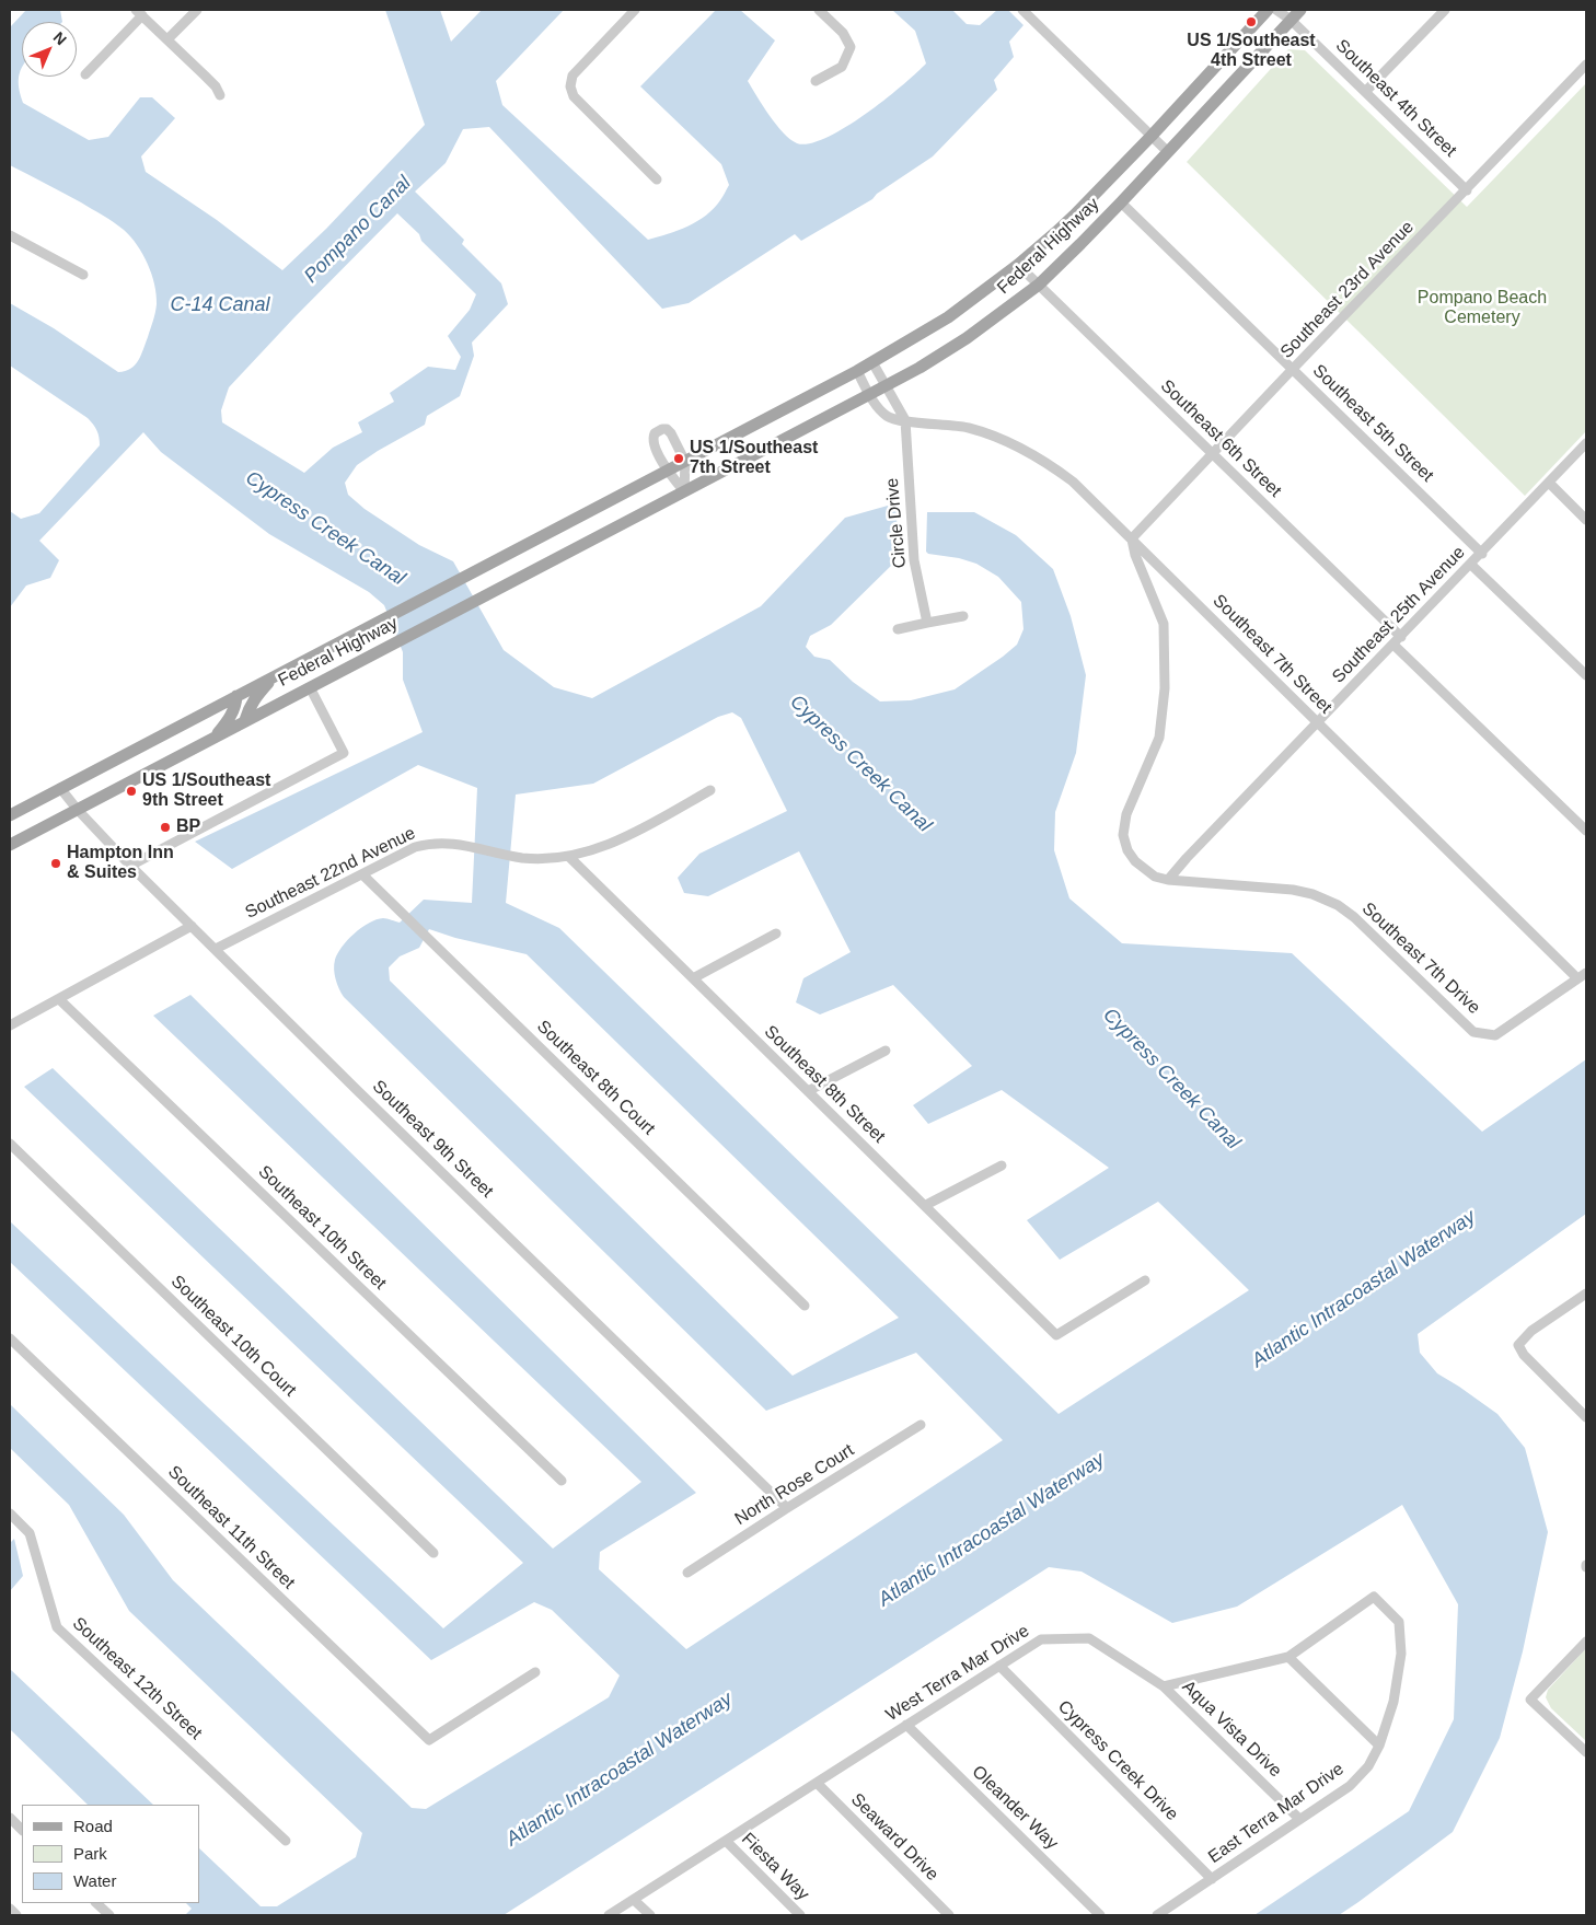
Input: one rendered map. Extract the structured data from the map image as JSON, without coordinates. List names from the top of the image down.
{
  "streets": {
    "main road": ["Federal Highway"],
    "street": [
      "Southeast 4th Street",
      "Southeast 23rd Avenue",
      "Southeast 5th Street",
      "Southeast 6th Street",
      "Circle Drive",
      "Southeast 25th Avenue",
      "Southeast 7th Street",
      "Southeast 22nd Avenue",
      "Southeast 7th Drive",
      "Southeast 8th Court",
      "Southeast 8th Street",
      "Southeast 9th Street",
      "Southeast 10th Street",
      "Southeast 10th Court",
      "North Rose Court",
      "Southeast 11th Street",
      "West Terra Mar Drive",
      "Southeast 12th Street",
      "Aqua Vista Drive",
      "Cypress Creek Drive",
      "Oleander Way",
      "East Terra Mar Drive",
      "Seaward Drive",
      "Fiesta Way"
    ]
  },
  "crossings": [
    ["Southeast 4th Street", "Federal Highway"],
    ["Southeast 4th Street", "Southeast 23rd Avenue"],
    ["Federal Highway", "Southeast 5th Street"],
    ["Federal Highway", "Southeast 6th Street"],
    ["Federal Highway", "Southeast 7th Street"],
    ["Federal Highway", "Southeast 9th Street"],
    ["Southeast 23rd Avenue", "Southeast 5th Street"],
    ["Southeast 23rd Avenue", "Southeast 6th Street"],
    ["Southeast 23rd Avenue", "Southeast 7th Street"],
    ["Southeast 23rd Avenue", "Southeast 7th Drive"],
    ["Southeast 5th Street", "Southeast 25th Avenue"],
    ["Southeast 6th Street", "Southeast 25th Avenue"],
    ["Circle Drive", "Southeast 7th Street"],
    ["Southeast 25th Avenue", "Southeast 7th Street"],
    ["Southeast 25th Avenue", "Southeast 7th Drive"],
    ["Southeast 7th Street", "Southeast 7th Drive"],
    ["Southeast 22nd Avenue", "Southeast 8th Court"],
    ["Southeast 22nd Avenue", "Southeast 8th Street"],
    ["Southeast 22nd Avenue", "Southeast 9th Street"],
    ["Southeast 9th Street", "North Rose Court"],
    ["West Terra Mar Drive", "Aqua Vista Drive"],
    ["West Terra Mar Drive", "Cypress Creek Drive"],
    ["West Terra Mar Drive", "Oleander Way"],
    ["West Terra Mar Drive", "Seaward Drive"],
    ["West Terra Mar Drive", "Fiesta Way"],
    ["Aqua Vista Drive", "East Terra Mar Drive"],
    ["Cypress Creek Drive", "East Terra Mar Drive"]
  ],
  "water": [
    "Pompano Canal",
    "C-14 Canal",
    "Cypress Creek Canal",
    "Atlantic Intracoastal Waterway"
  ],
  "parks": ["Pompano Beach Cemetery"],
  "places": [
    "US 1/Southeast 4th Street",
    "US 1/Southeast 7th Street",
    "US 1/Southeast 9th Street",
    "BP",
    "Hampton Inn & Suites"
  ],
  "legend": ["Road", "Park", "Water"],
  "north": "top right"
}
